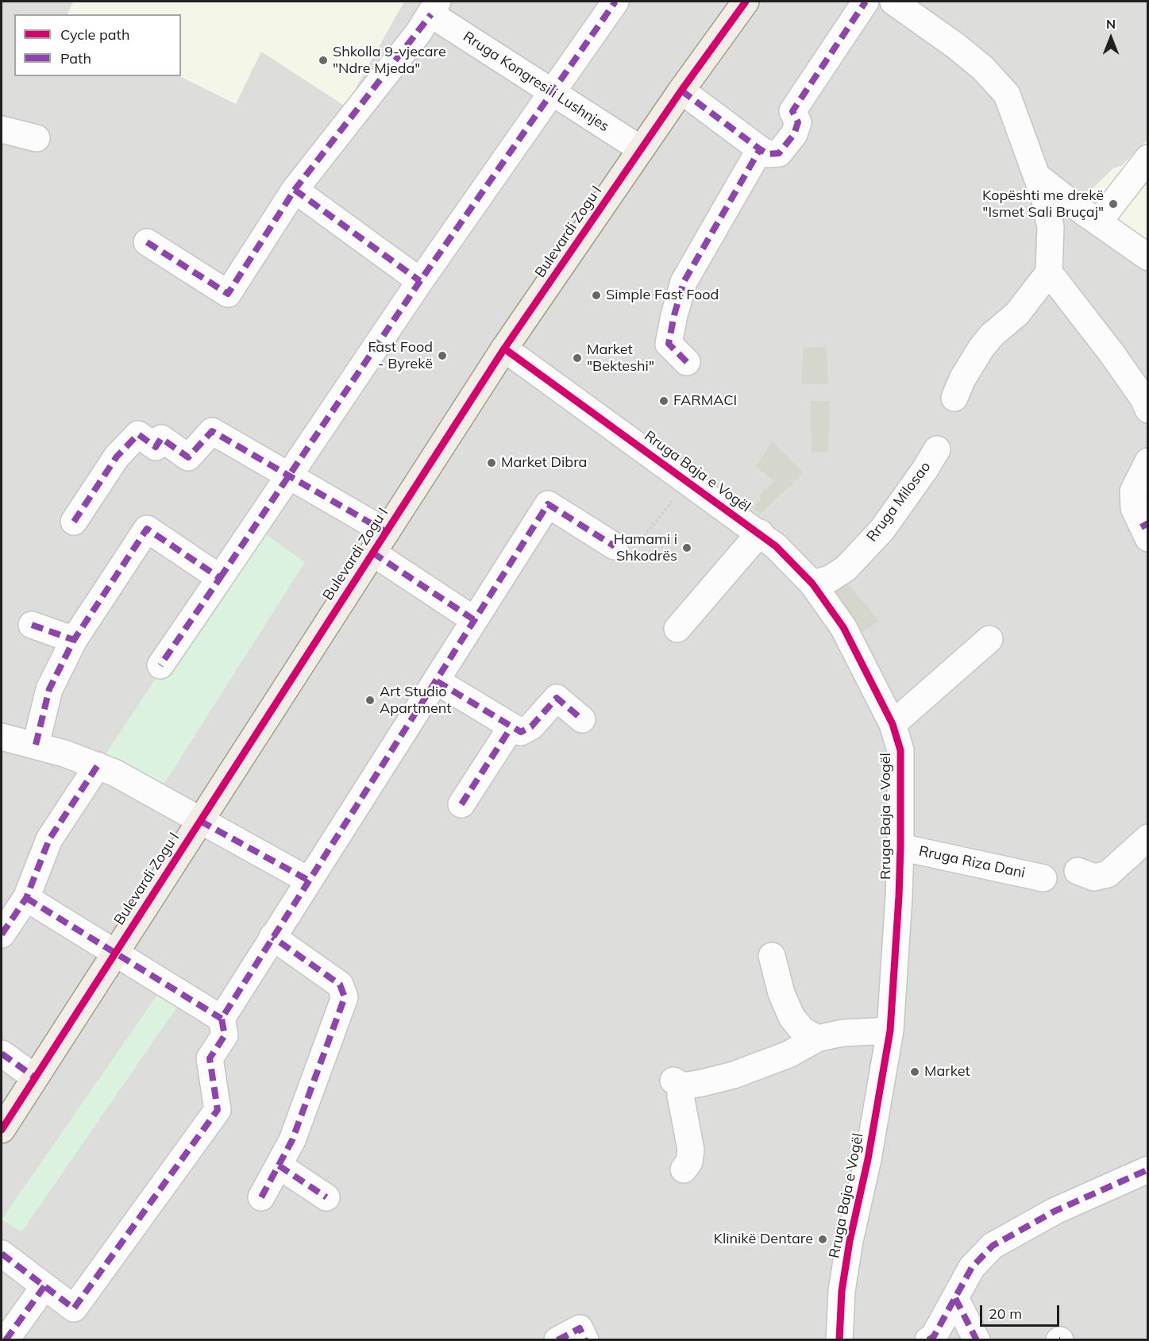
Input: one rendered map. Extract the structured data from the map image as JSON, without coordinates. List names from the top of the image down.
{
  "streets": {
    "main road": ["Bulevardi Zogu I"],
    "street": [
      "Rruga Kongresi i Lushnjes",
      "Rruga Baja e Vogël",
      "Rruga Milosao",
      "Rruga Riza Dani"
    ]
  },
  "crossings": [
    ["Rruga Kongresi i Lushnjes", "Bulevardi Zogu I"],
    ["Bulevardi Zogu I", "Rruga Baja e Vogël"],
    ["Rruga Baja e Vogël", "Rruga Milosao"],
    ["Rruga Baja e Vogël", "Rruga Riza Dani"]
  ],
  "places": [
    "Shkolla 9-vjecare \"Ndre Mjeda\"",
    "Kopështi me drekë \"Ismet Sali Bruçaj\"",
    "Simple Fast Food",
    "Fast Food - Byrekë",
    "Market \"Bekteshi\"",
    "FARMACI",
    "Market Dibra",
    "Hamami i Shkodrës",
    "Art Studio Apartment",
    "Market",
    "Klinikë Dentare"
  ],
  "legend": ["Cycle path", "Path"],
  "scale_bar": "20 m",
  "north": "top"
}
